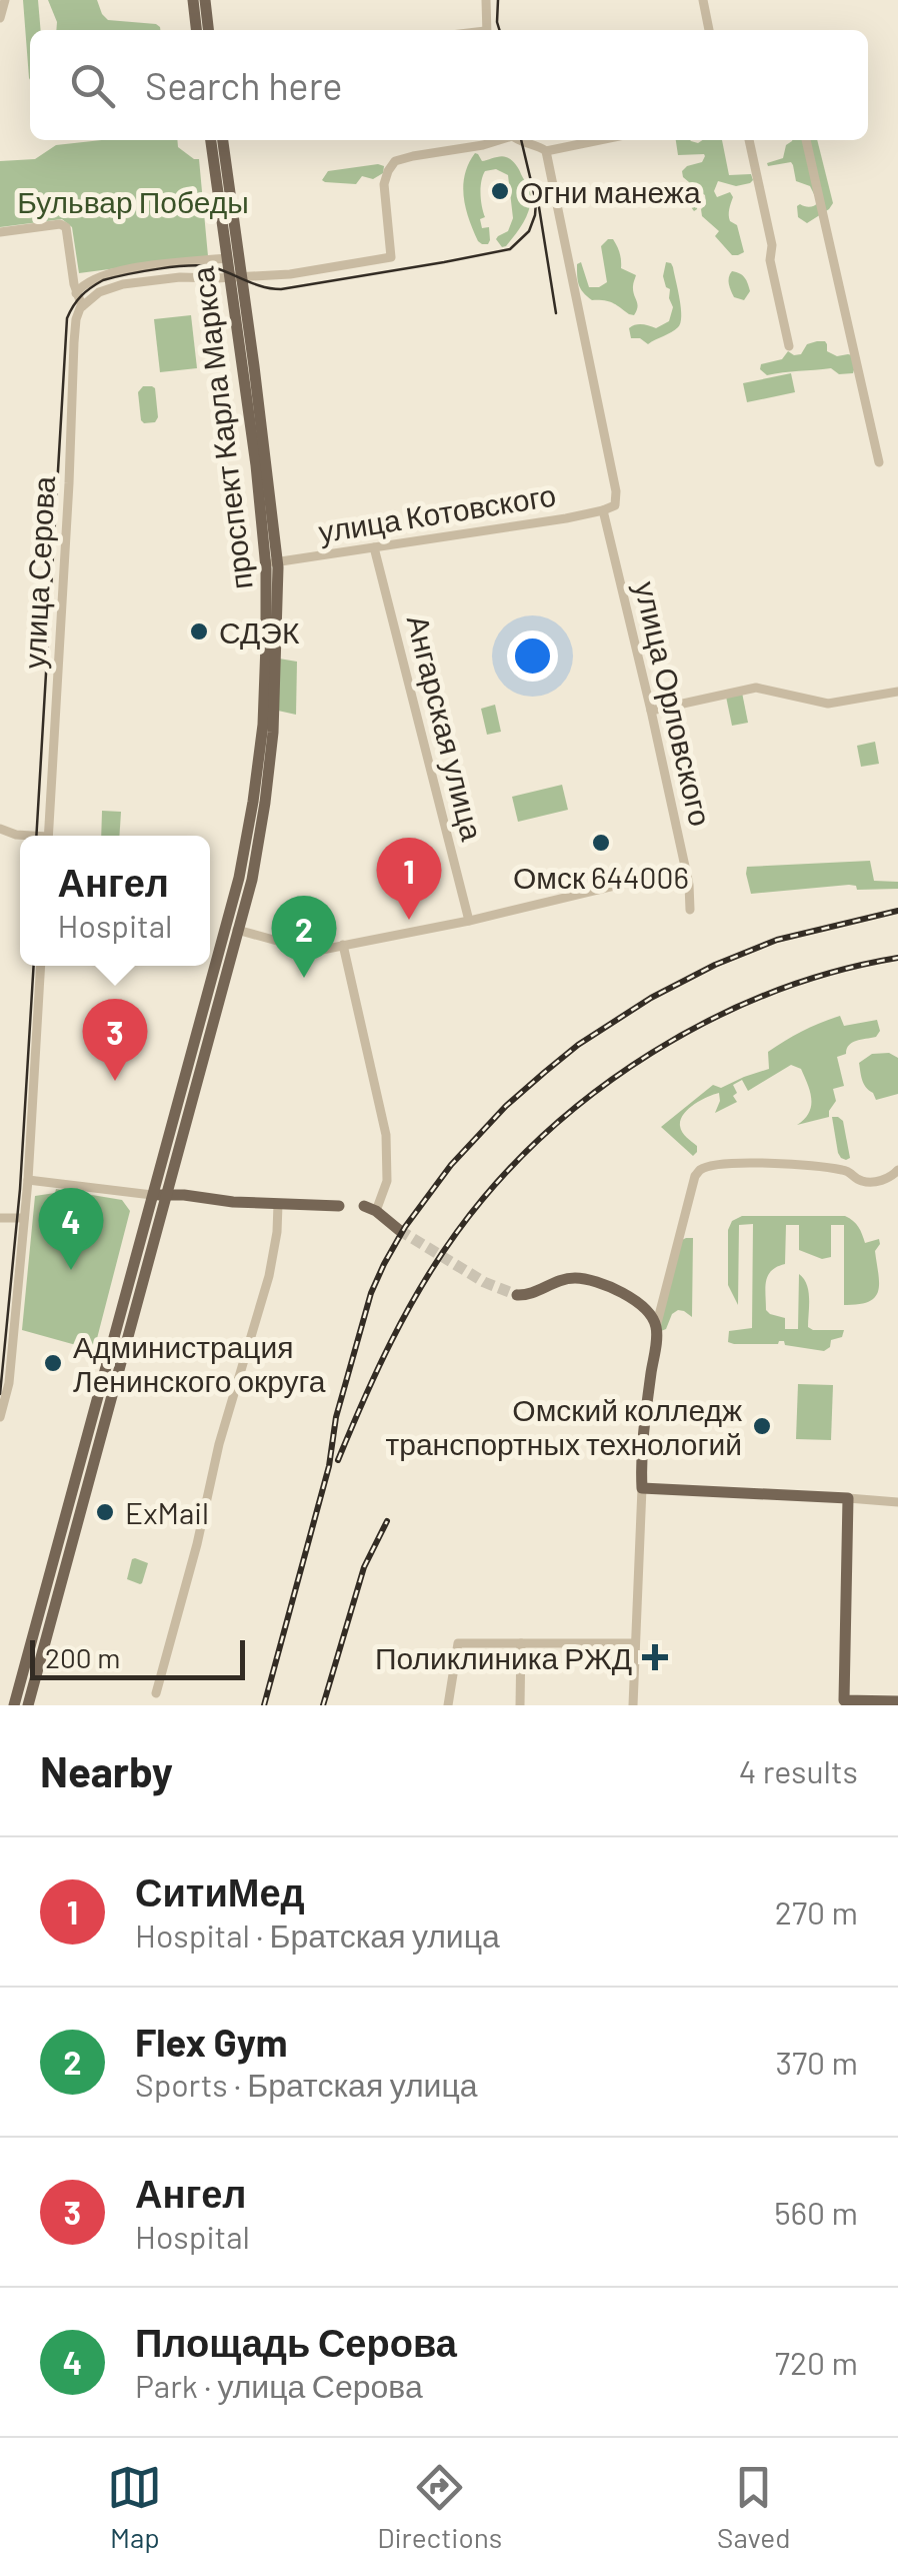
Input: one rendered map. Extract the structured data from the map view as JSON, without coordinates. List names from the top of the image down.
{
  "streets": {
    "main road": ["проспект Карла Маркса"],
    "street": [
      "улица Котовского",
      "улица Серова",
      "улица Орловского",
      "Ангарская улица"
    ]
  },
  "crossings": [
    ["проспект Карла Маркса", "улица Котовского"],
    ["улица Котовского", "улица Орловского"],
    ["улица Котовского", "Ангарская улица"]
  ],
  "parks": ["Бульвар Победы"],
  "places": {
    "other": [
      "Огни манежа",
      "СДЭК",
      "Омск 644006",
      "Администрация Ленинского округа",
      "Омский колледж транспортных технологий",
      "ExMail"
    ],
    "health": ["Поликлиника РЖД"]
  },
  "scale_bar": "200 m",
  "page": {
    "search": "Search here",
    "popup": ["Ангел", "Hospital"],
    "pins": [
      "1",
      "2",
      "3",
      "4"
    ],
    "scale": "200 m",
    "heading": ["Nearby", "4 results"],
    "list": [
      {
        "mark": "1",
        "name": "СитиМед",
        "note": "Hospital · Братская улица",
        "value": "270 m"
      },
      {
        "mark": "2",
        "name": "Flex Gym",
        "note": "Sports · Братская улица",
        "value": "370 m"
      },
      {
        "mark": "3",
        "name": "Ангел",
        "note": "Hospital",
        "value": "560 m"
      },
      {
        "mark": "4",
        "name": "Площадь Серова",
        "note": "Park · улица Серова",
        "value": "720 m"
      }
    ],
    "nav": ["Map", "Directions", "Saved"]
  }
}
